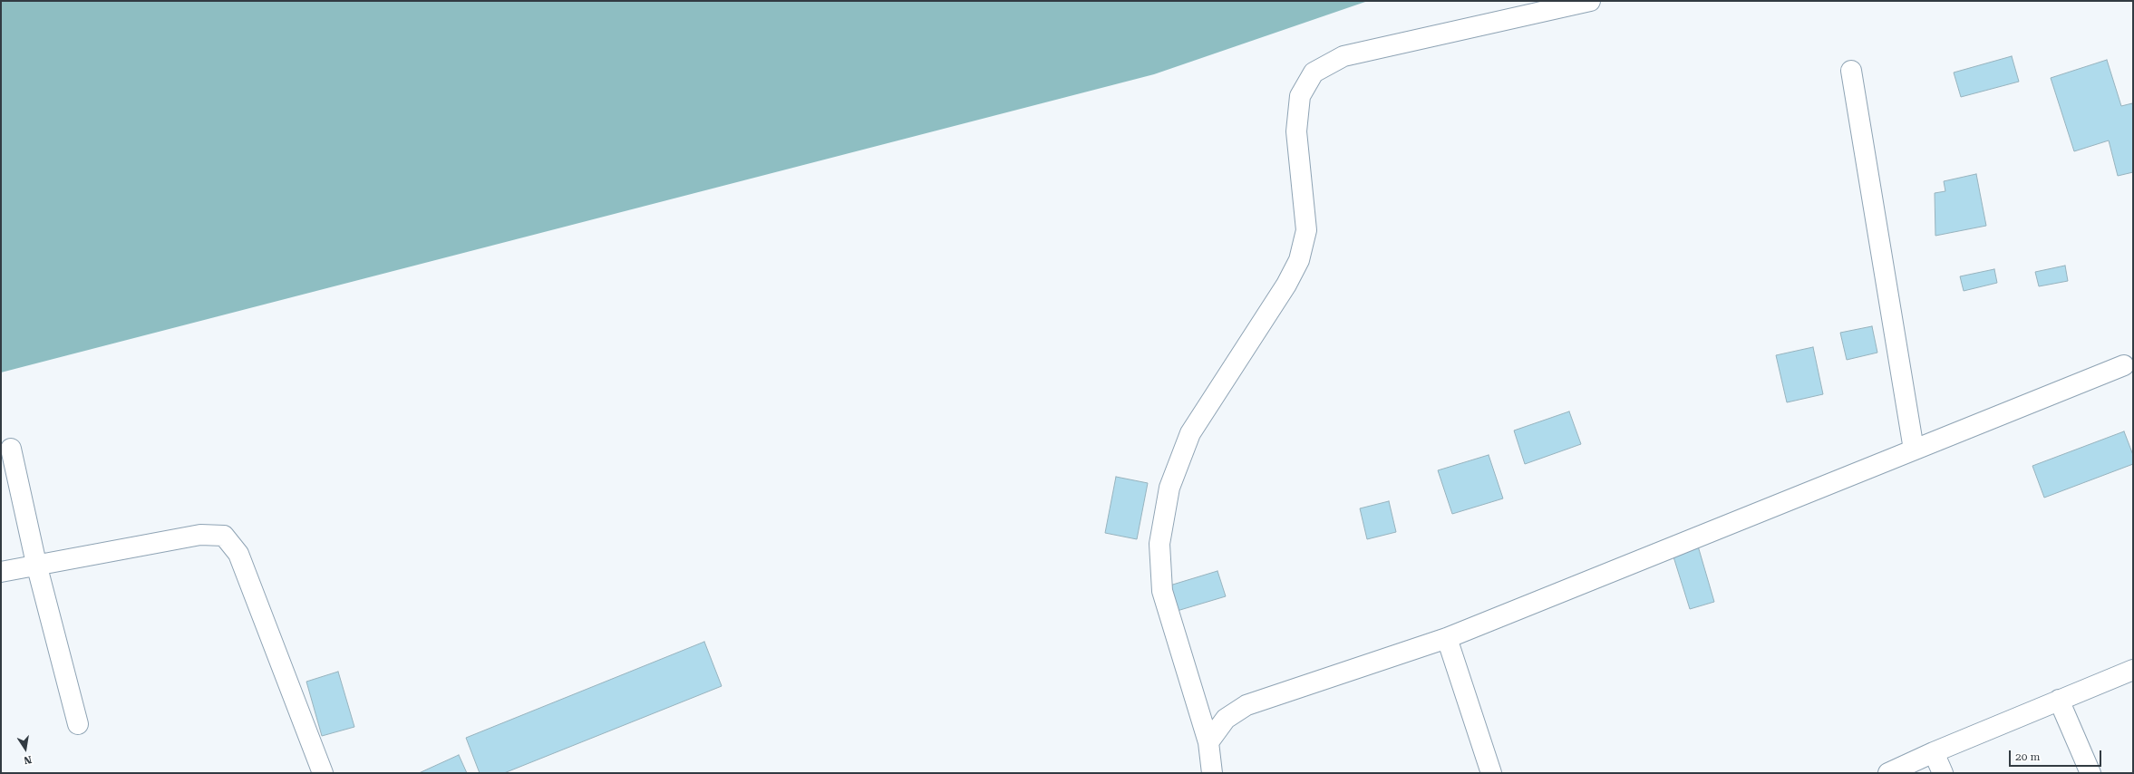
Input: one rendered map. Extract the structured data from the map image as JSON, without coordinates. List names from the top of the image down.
{
  "scale_bar": "20 m",
  "north": "bottom"
}
